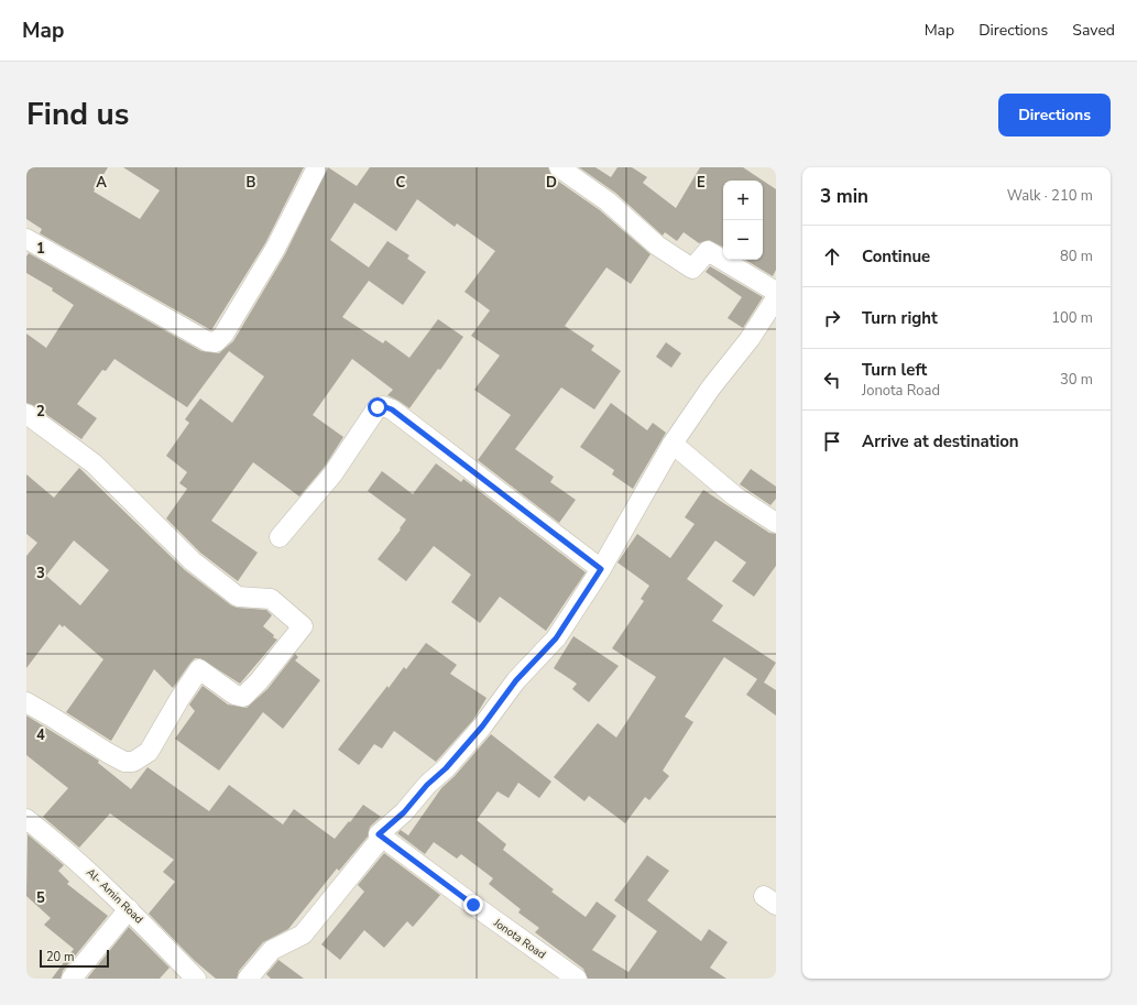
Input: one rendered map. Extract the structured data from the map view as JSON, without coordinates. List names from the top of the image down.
{
  "streets": {
    "street": ["Al- Amin Road", "Jonota Road"]
  },
  "scale_bar": "20 m",
  "page": {
    "header": "Map",
    "nav": ["Map", "Directions", "Saved"],
    "title": "Find us",
    "buttons": "Directions",
    "heading": ["3 min", "Walk · 210 m"],
    "map_buttons": ["+", "−"],
    "list": [
      ["Continue", "80 m"],
      ["Turn right", "100 m"],
      ["Turn left", "Jonota Road", "30 m"],
      "Arrive at destination"
    ],
    "scale": "20 m"
  },
  "grid": {
    "columns": [
      "A",
      "B",
      "C",
      "D",
      "E"
    ],
    "rows": [
      "1",
      "2",
      "3",
      "4",
      "5"
    ]
  }
}
